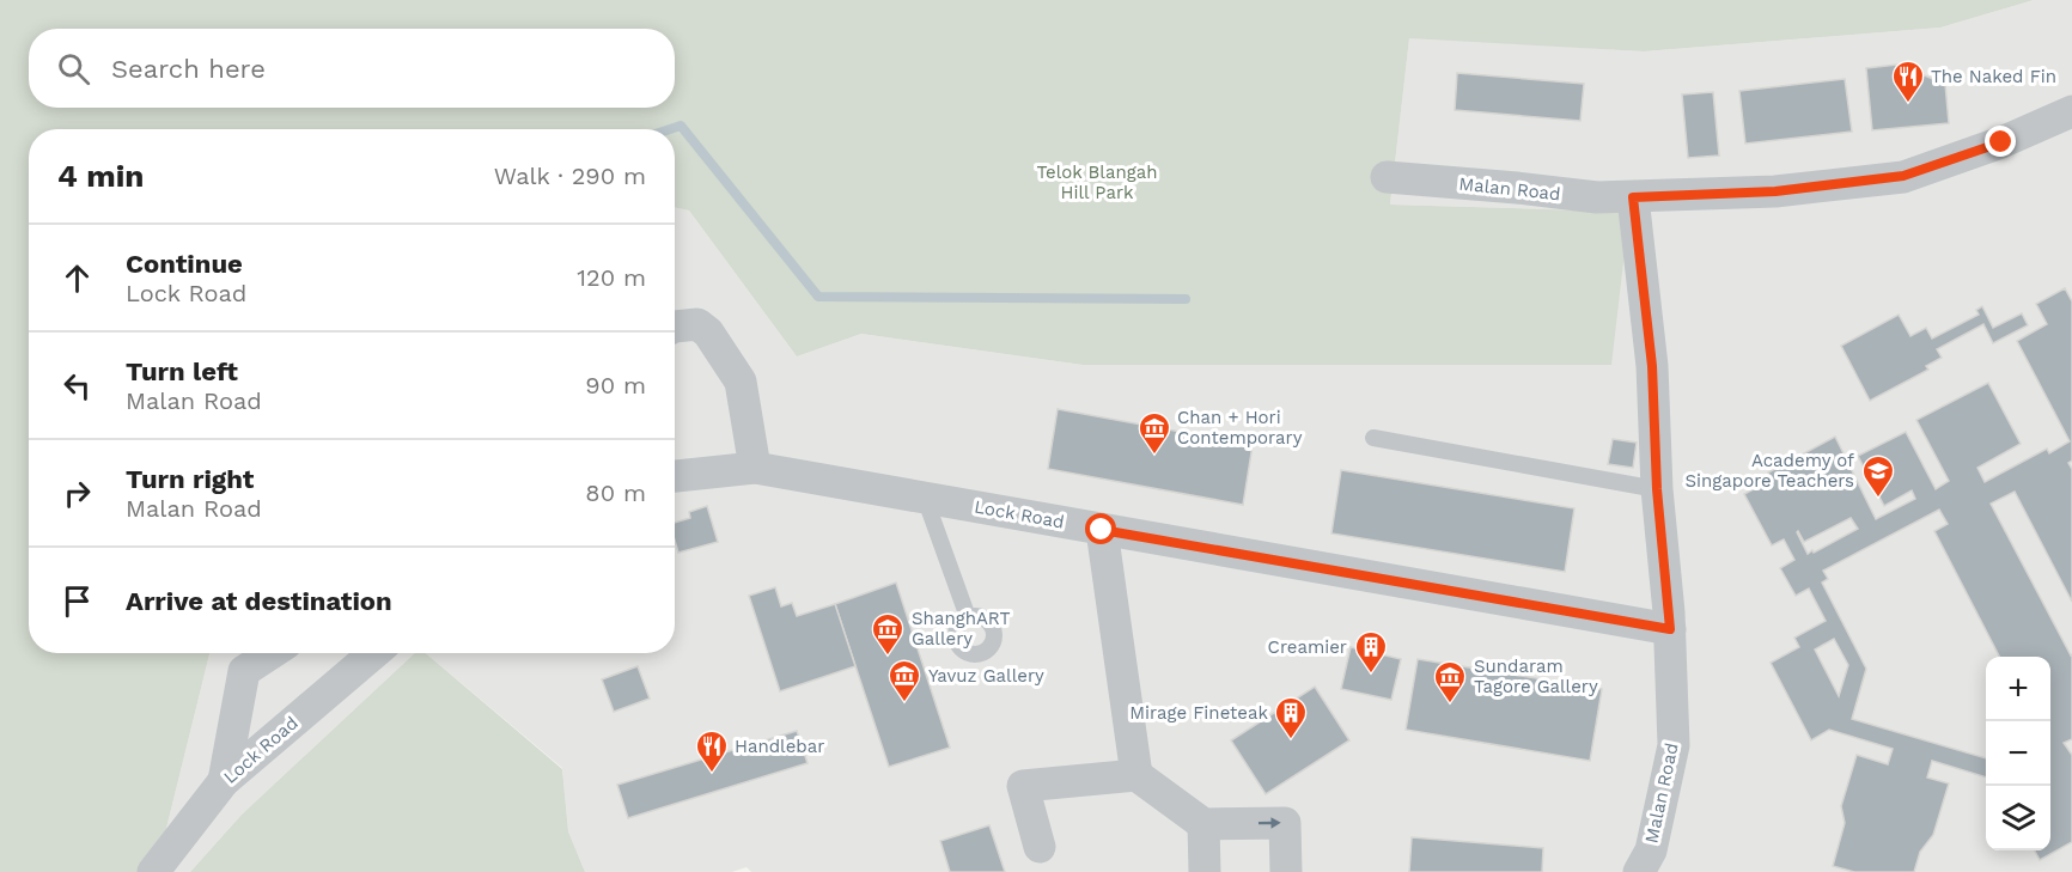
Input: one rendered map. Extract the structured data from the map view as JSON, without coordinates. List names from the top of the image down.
{
  "streets": {
    "street": ["Malan Road", "Lock Road"]
  },
  "crossings": [
    ["Malan Road", "Lock Road"]
  ],
  "parks": ["Telok Blangah Hill Park"],
  "places": {
    "restaurant": ["The Naked Fin", "Handlebar"],
    "museum": [
      "Chan + Hori Contemporary",
      "ShanghART Gallery",
      "Yavuz Gallery",
      "Sundaram Tagore Gallery"
    ],
    "school or university": ["Academy of Singapore Teachers"],
    "building": ["Creamier", "Mirage Fineteak"]
  },
  "page": {
    "search": "Search here",
    "heading": ["4 min", "Walk · 290 m"],
    "list": [
      ["Continue", "Lock Road", "120 m"],
      ["Turn left", "Malan Road", "90 m"],
      ["Turn right", "Malan Road", "80 m"],
      "Arrive at destination"
    ],
    "map_buttons": ["+", "−"]
  }
}
